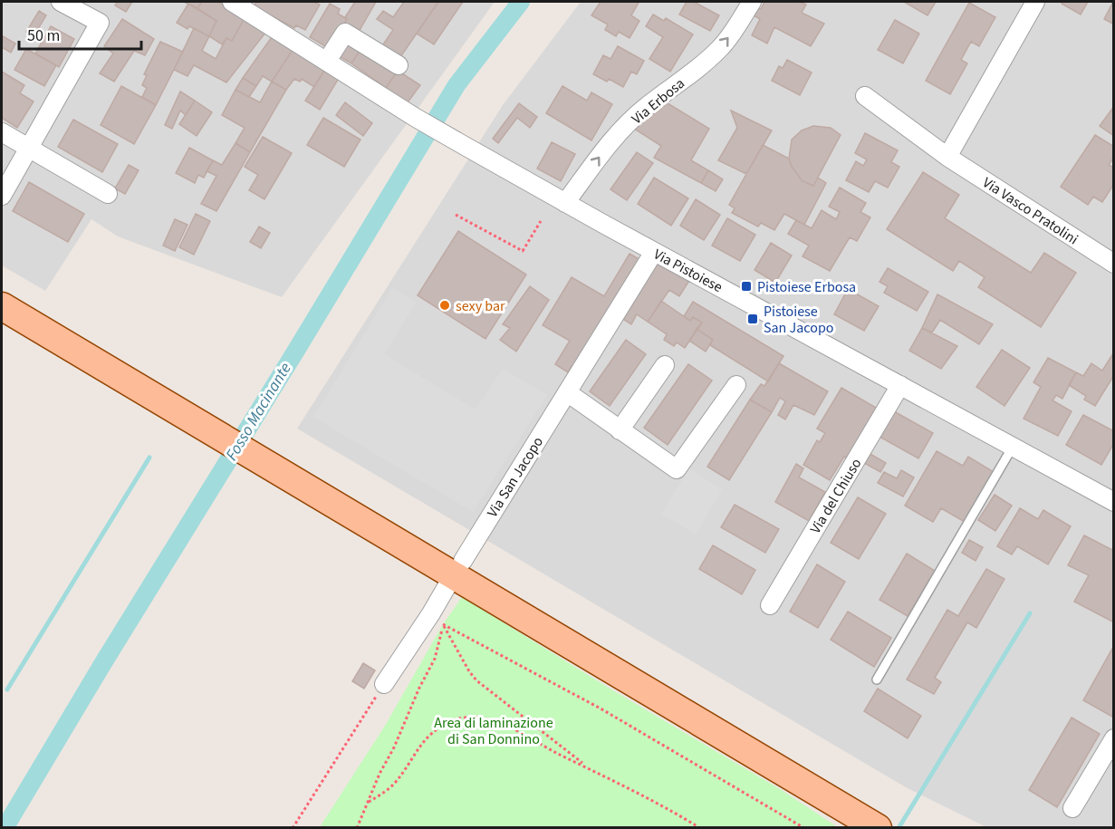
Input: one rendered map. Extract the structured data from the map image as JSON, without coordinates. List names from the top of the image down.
{
  "streets": {
    "street": [
      "Via Erbosa",
      "Via Vasco Pratolini",
      "Via Pistoiese",
      "Via San Jacopo",
      "Via del Chiuso"
    ]
  },
  "crossings": [
    ["Via Erbosa", "Via Pistoiese"],
    ["Via Pistoiese", "Via San Jacopo"],
    ["Via Pistoiese", "Via del Chiuso"]
  ],
  "one_way": ["Via Erbosa"],
  "water": ["Fosso Macinante"],
  "parks": ["Area di laminazione di San Donnino"],
  "places": {
    "transit": ["Pistoiese Erbosa", "Pistoiese San Jacopo"],
    "other": ["sexy bar"]
  },
  "scale_bar": "50 m"
}
